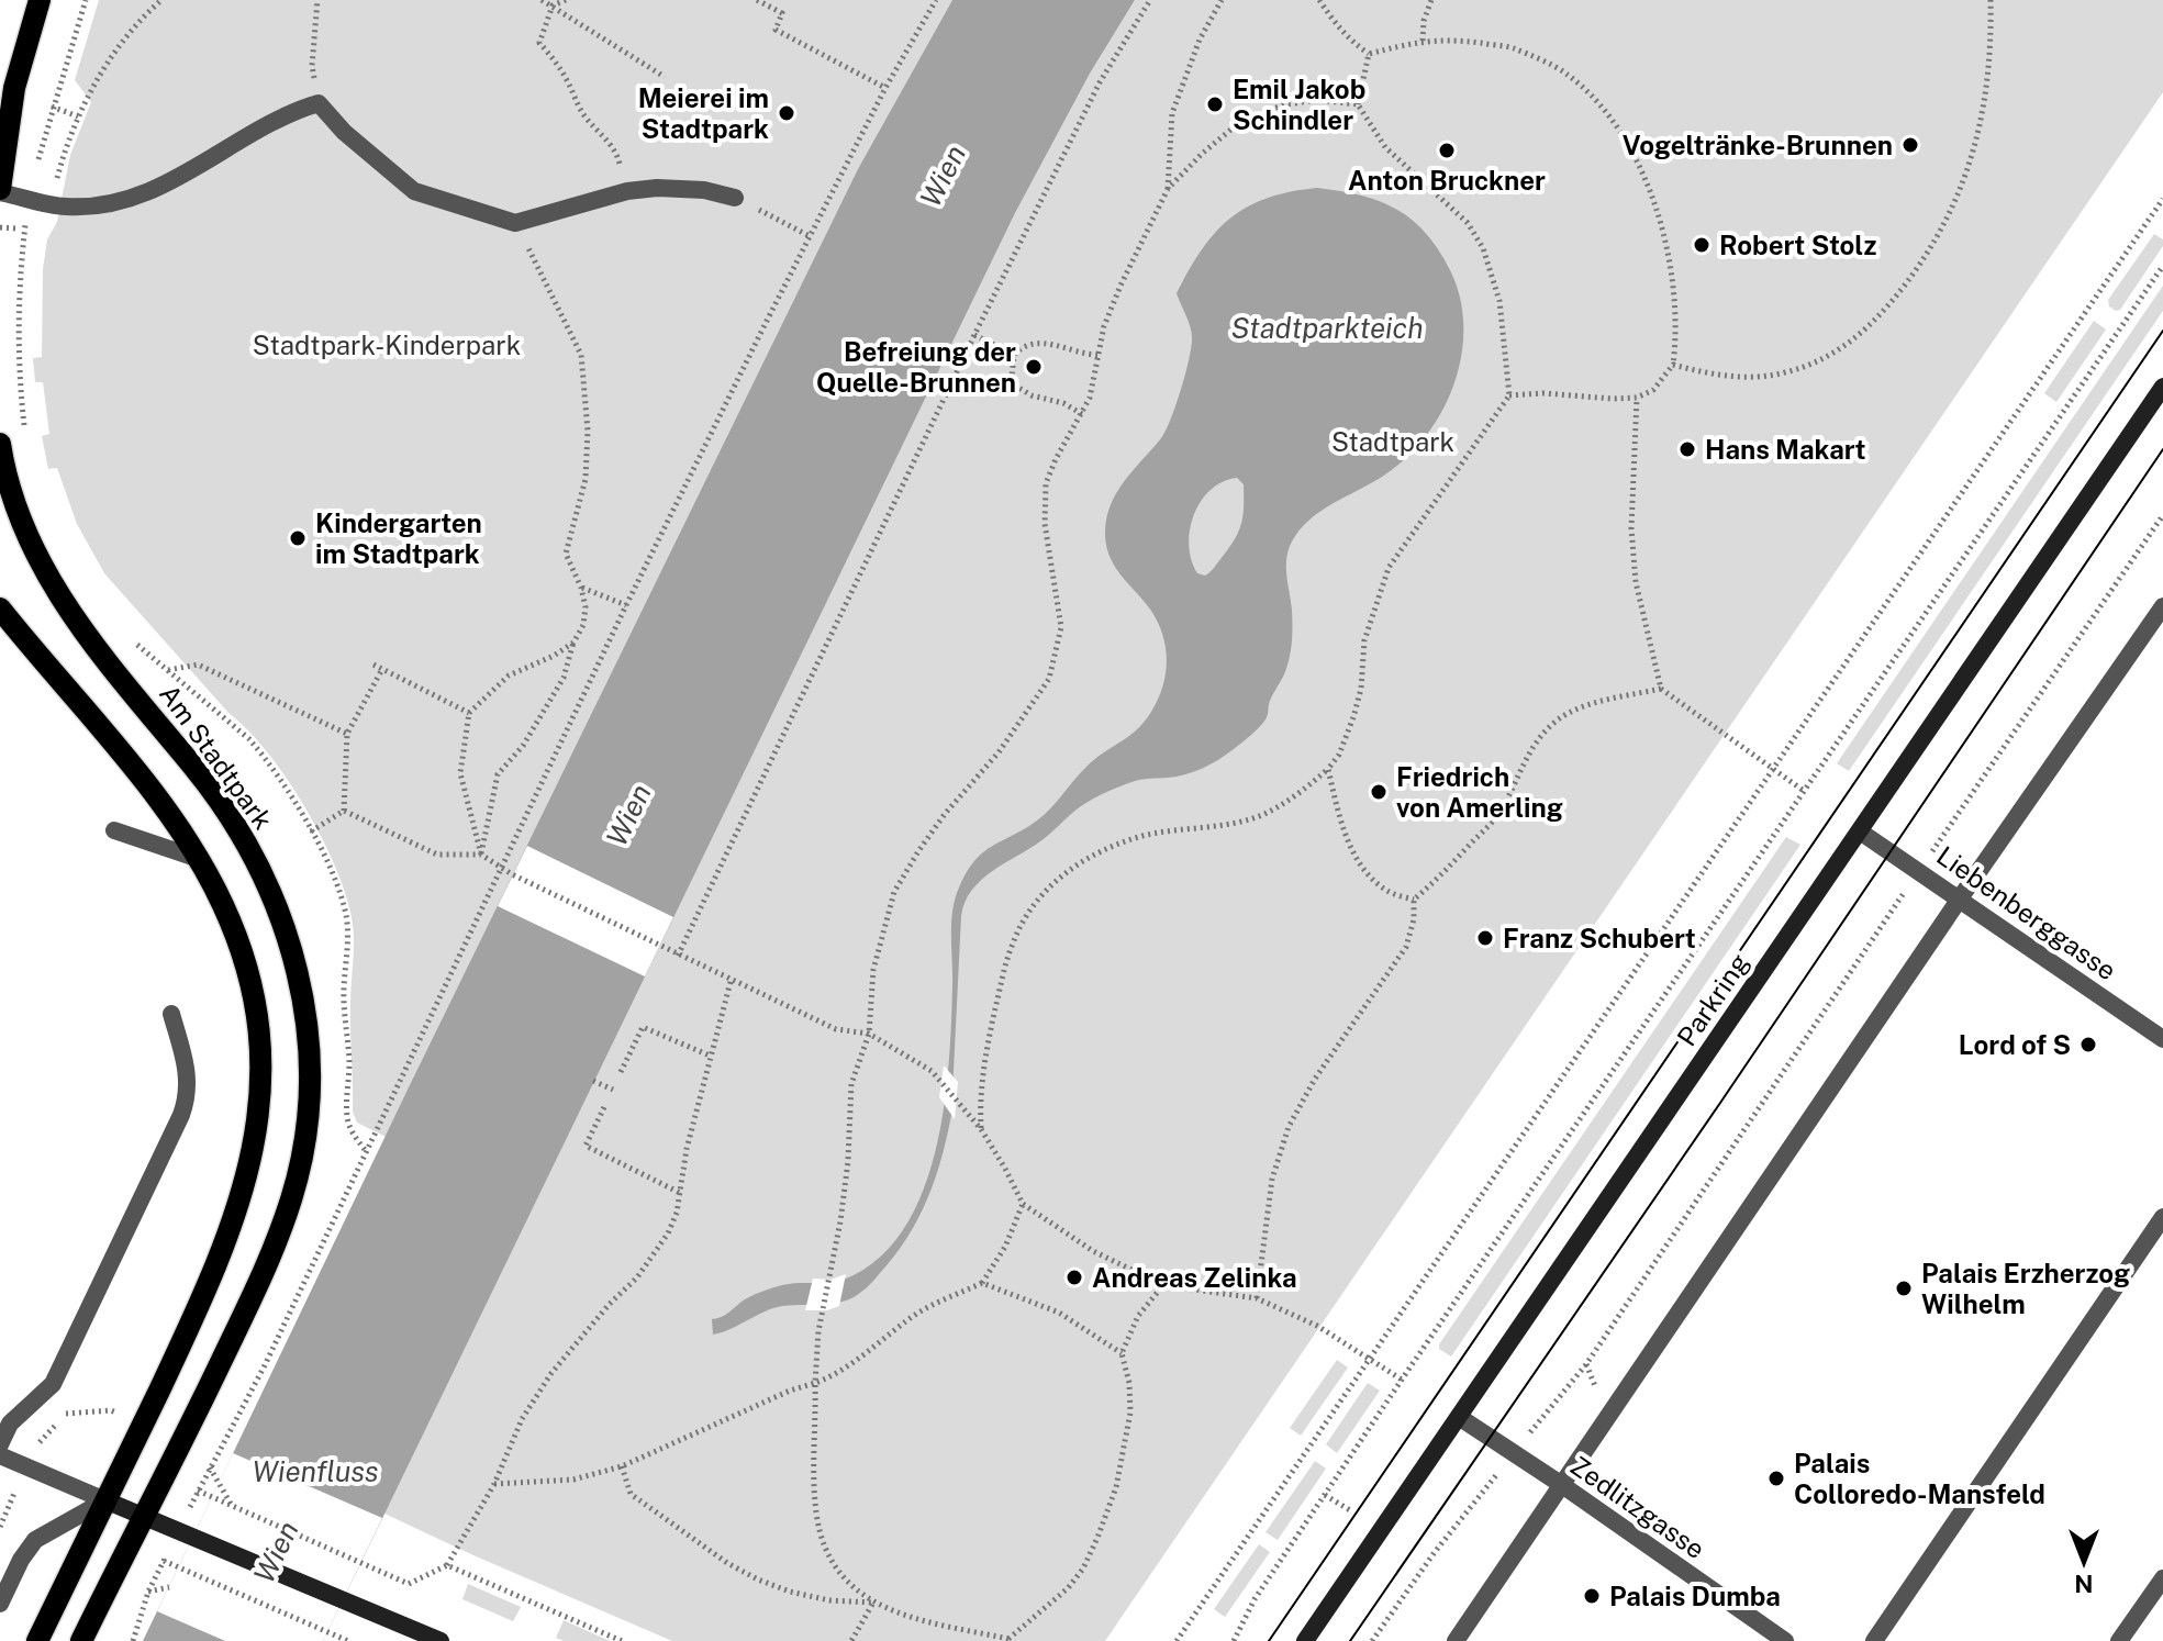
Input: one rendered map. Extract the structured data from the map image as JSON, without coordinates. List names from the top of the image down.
{
  "streets": {
    "main road": ["Am Stadtpark", "Parkring"],
    "street": ["Liebenberggasse", "Zedlitzgasse"]
  },
  "crossings": [
    ["Liebenberggasse", "Parkring"],
    ["Parkring", "Zedlitzgasse"]
  ],
  "water": ["Wien", "Stadtparkteich", "Wienfluss"],
  "parks": ["Stadtpark-Kinderpark", "Stadtpark"],
  "places": [
    "Emil Jakob Schindler",
    "Meierei im Stadtpark",
    "Vogeltränke-Brunnen",
    "Anton Bruckner",
    "Robert Stolz",
    "Befreiung der Quelle-Brunnen",
    "Hans Makart",
    "Kindergarten im Stadtpark",
    "Friedrich von Amerling",
    "Franz Schubert",
    "Lord of S",
    "Andreas Zelinka",
    "Palais Erzherzog Wilhelm",
    "Palais Colloredo-Mansfeld",
    "Palais Dumba"
  ],
  "north": "bottom"
}
